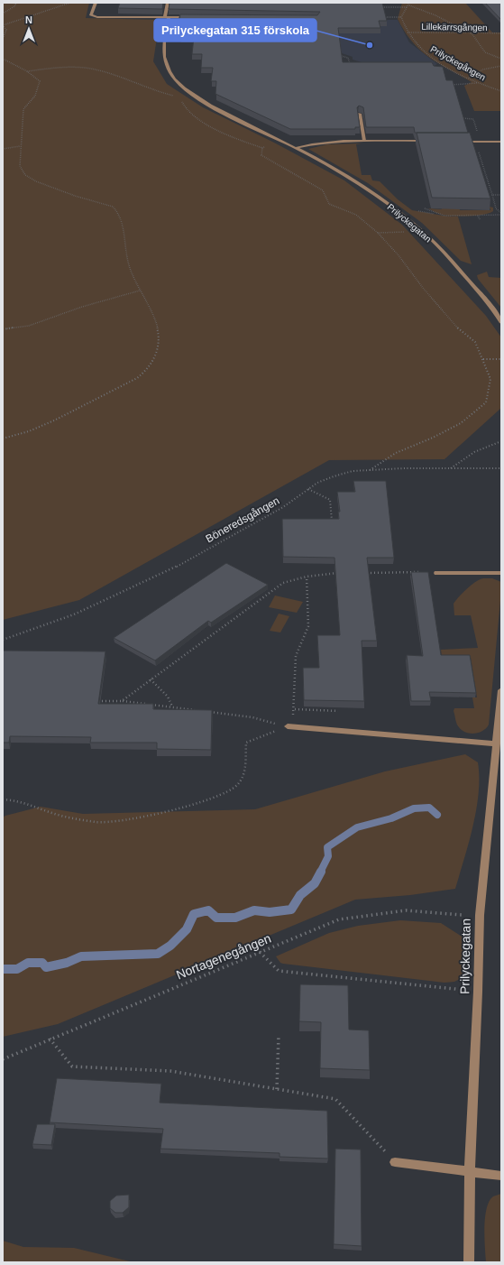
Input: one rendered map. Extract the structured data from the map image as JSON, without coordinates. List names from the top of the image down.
{
  "streets": {
    "street": ["Prilyckegatan"],
    "path": [
      "Lillekärrsgången",
      "Prilyckegången",
      "Böneredsgången",
      "Nortagenegången"
    ]
  },
  "crossings": [
    ["Lillekärrsgången", "Prilyckegången"]
  ],
  "places": ["Prilyckegatan 315 förskola"],
  "north": "top"
}
